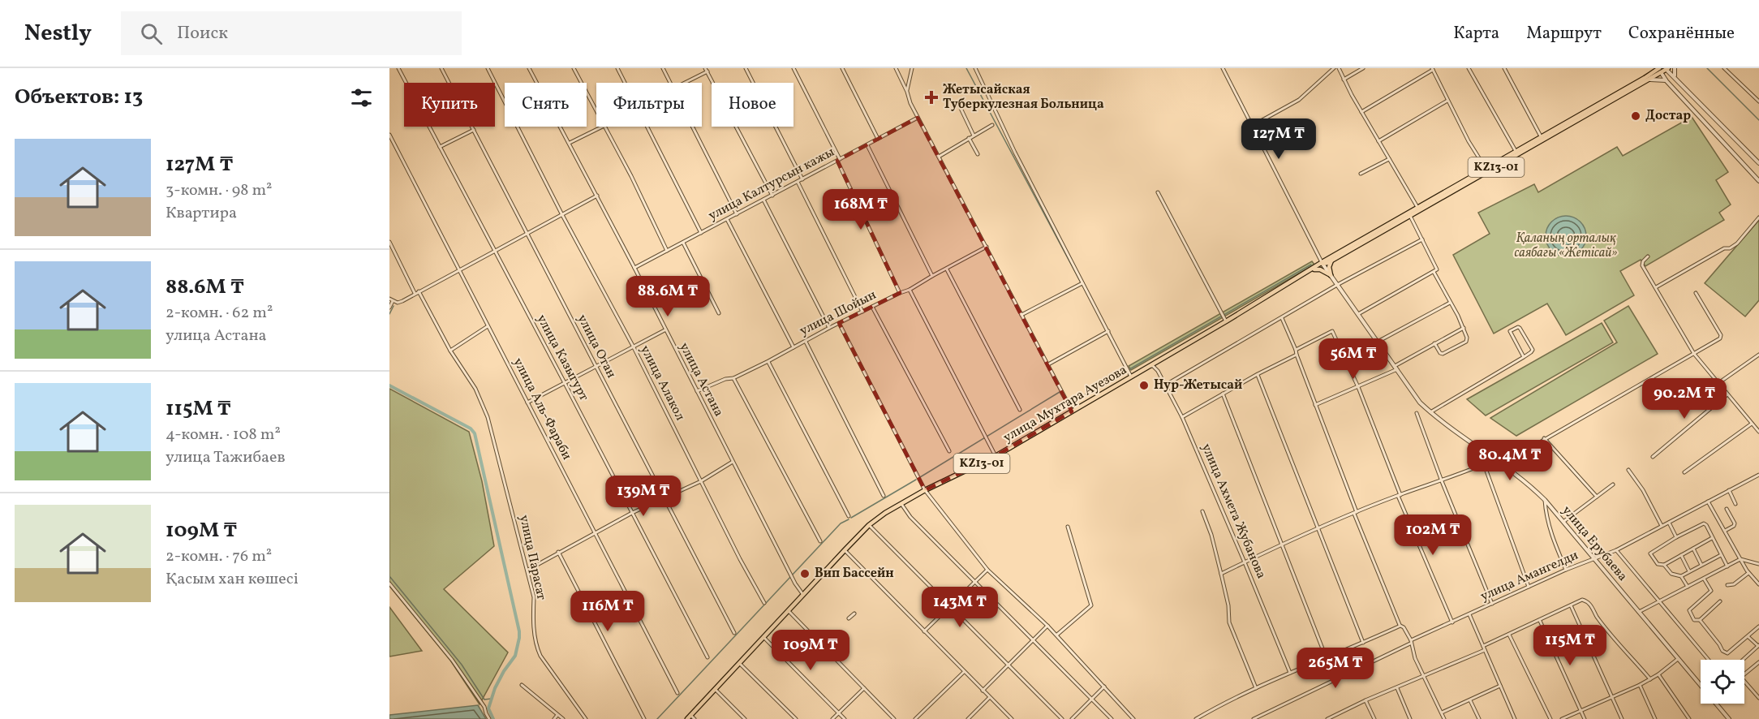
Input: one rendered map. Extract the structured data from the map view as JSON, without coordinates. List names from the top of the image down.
{
  "streets": {
    "main road": ["KZ13-01", "улица Мухтара Ауезова"],
    "street": [
      "улица Калтурсын кажы",
      "улица Шойын",
      "улица Отан",
      "улица Казыгурт",
      "улица Астана",
      "улица Алакол",
      "улица Аль-Фараби",
      "улица Ахмета Жубанова",
      "улица Ерубаева",
      "улица Парасат",
      "улица Амангелди"
    ]
  },
  "crossings": [
    ["улица Калтурсын кажы", "улица Астана"],
    ["улица Шойын", "улица Астана"],
    ["улица Астана", "улица Мухтара Ауезова"],
    ["улица Мухтара Ауезова", "улица Ахмета Жубанова"],
    ["улица Мухтара Ауезова", "улица Ерубаева"],
    ["улица Ерубаева", "улица Амангелди"]
  ],
  "parks": ["Қаланың орталық саябағы «Жетісай»"],
  "places": {
    "health": ["Жетысайская Туберкулезная Больница"],
    "other": ["Достар", "Нур-Жетысай", "Вип Бассейн"]
  },
  "page": {
    "header": "Nestly",
    "search": "Поиск",
    "nav": ["Карта", "Маршрут", "Сохранённые"],
    "heading": "Объектов: 13",
    "chip": [
      "Купить",
      "Снять",
      "Фильтры",
      "Новое"
    ],
    "price": [
      "127M ₸",
      "168M ₸",
      "88.6M ₸",
      "56M ₸",
      "90.2M ₸",
      "80.4M ₸",
      "139M ₸",
      "102M ₸",
      "143M ₸",
      "116M ₸",
      "115M ₸",
      "109M ₸",
      "265M ₸"
    ],
    "list": [
      {
        "name": "127M ₸",
        "note": "3-комн. · 98 m² · Квартира"
      },
      {
        "name": "88.6M ₸",
        "note": "2-комн. · 62 m² · улица Астана"
      },
      {
        "name": "115M ₸",
        "note": "4-комн. · 108 m² · улица Тажибаев"
      },
      {
        "name": "109M ₸",
        "note": "2-комн. · 76 m² · Қасым хан көшесі"
      }
    ]
  }
}
